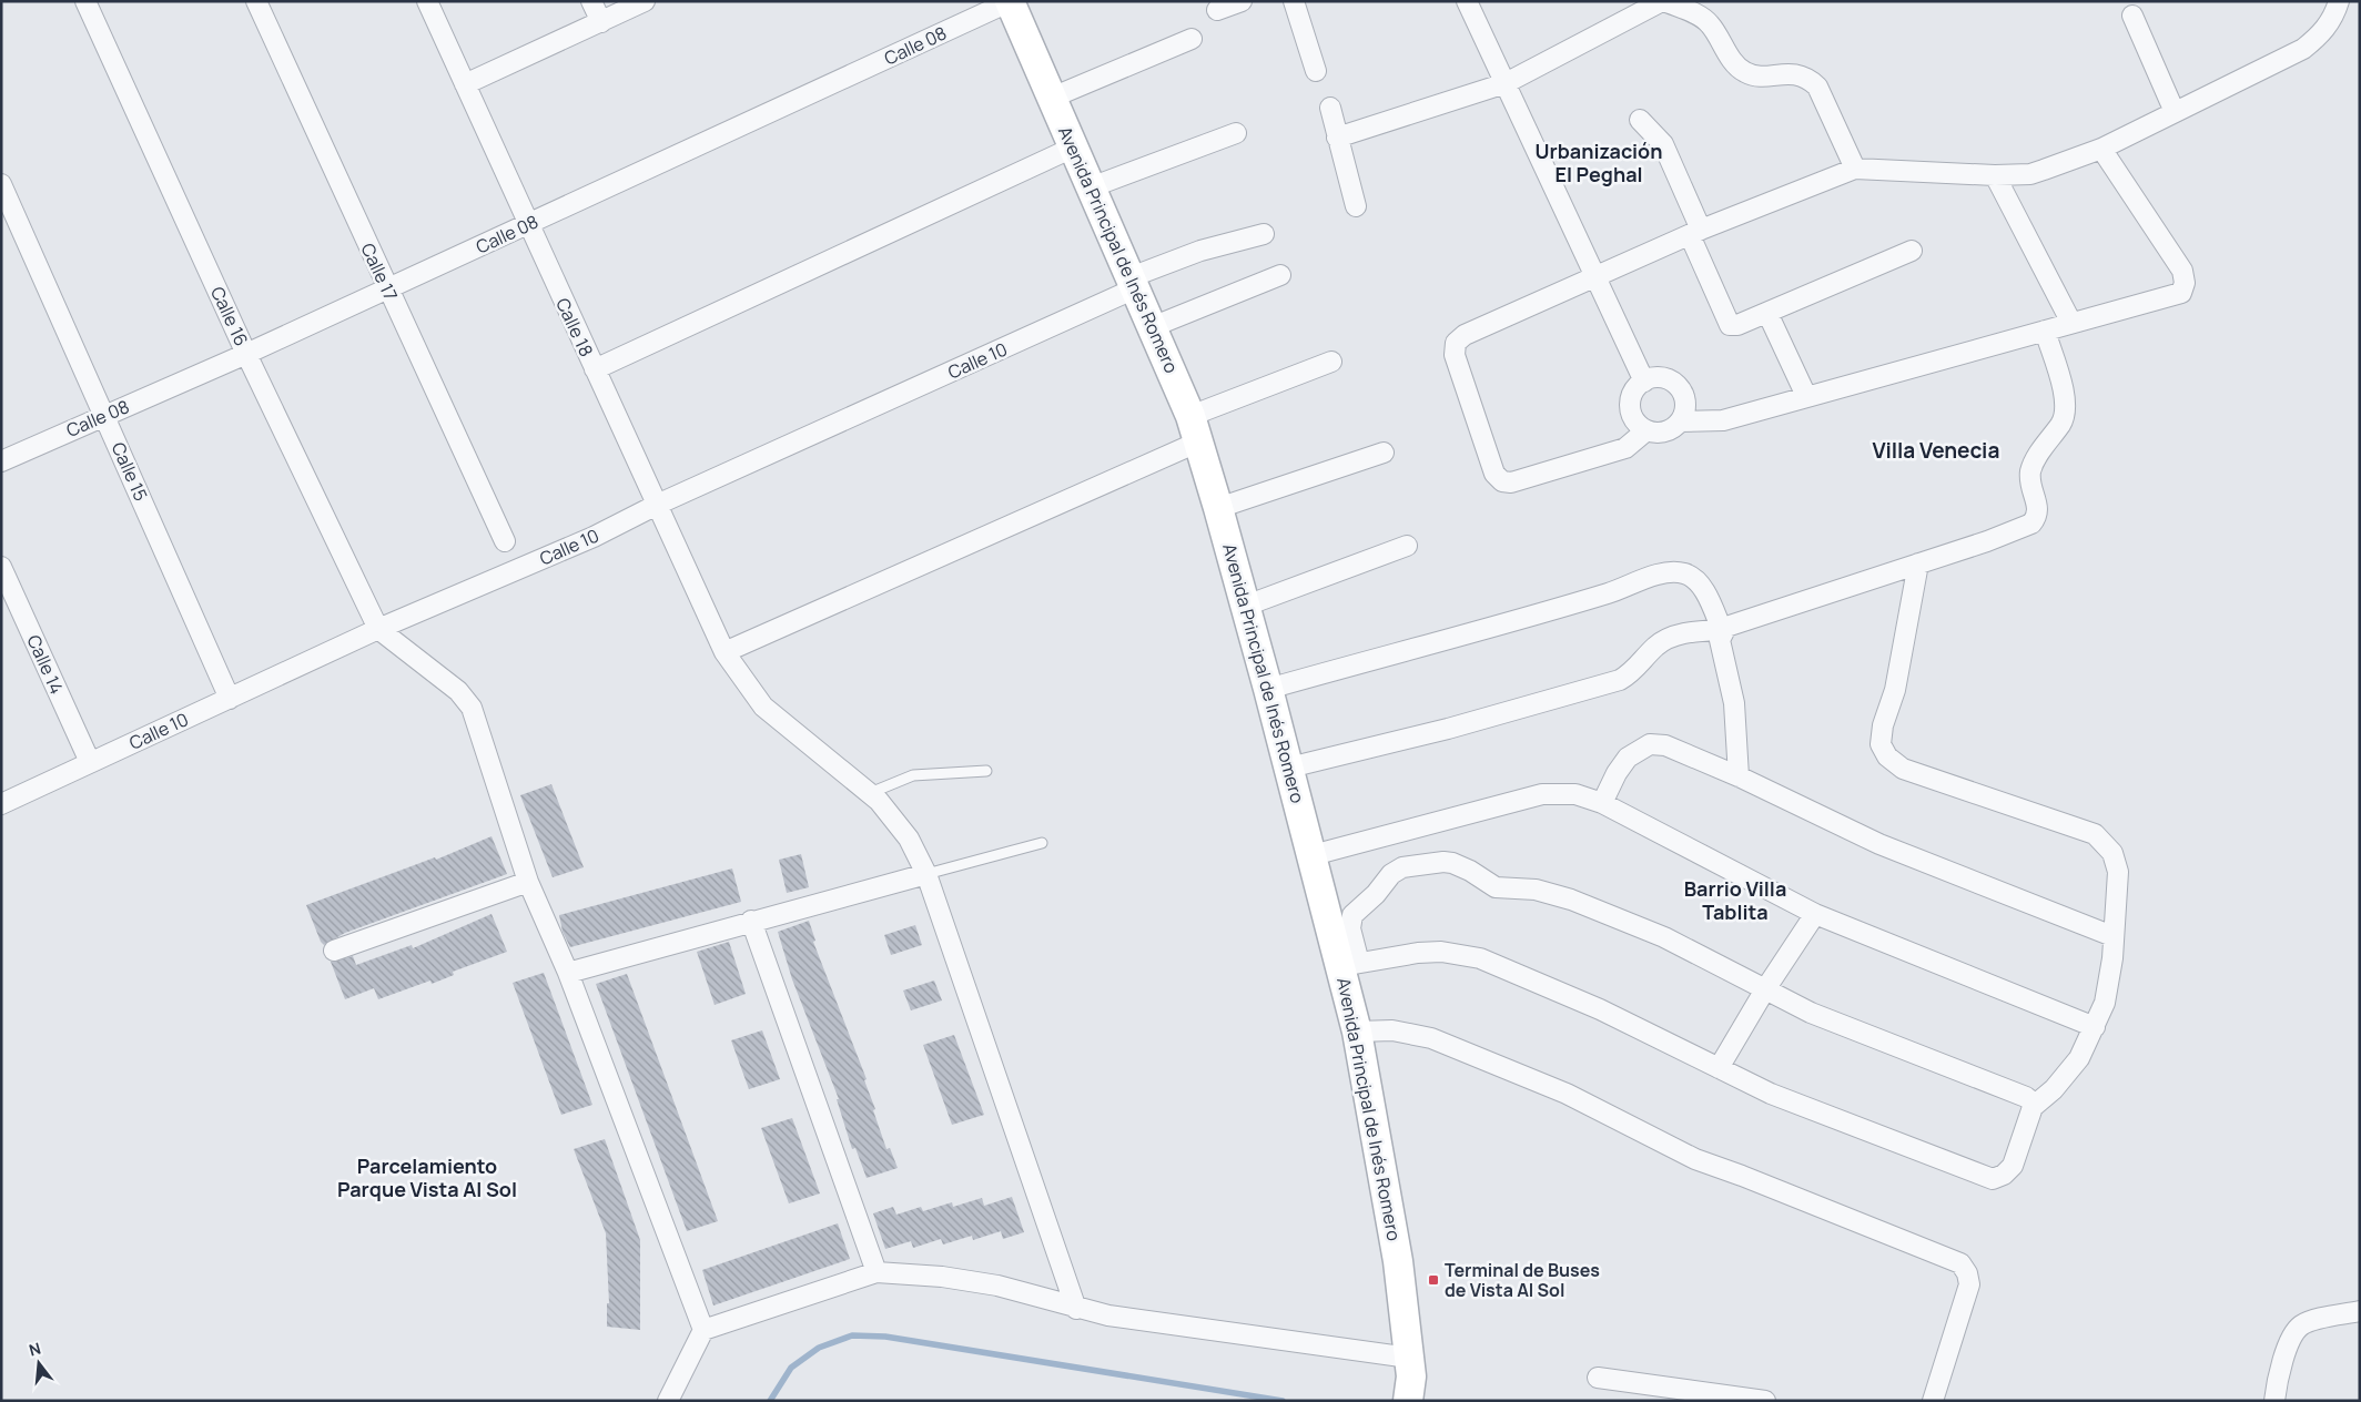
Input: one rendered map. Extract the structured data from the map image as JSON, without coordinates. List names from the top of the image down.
{
  "streets": {
    "street": [
      "Calle 08",
      "Avenida Principal de Inés Romero",
      "Calle 17",
      "Calle 16",
      "Calle 18",
      "Calle 10",
      "Calle 15",
      "Calle 14"
    ]
  },
  "crossings": [
    ["Calle 08", "Avenida Principal de Inés Romero"],
    ["Calle 08", "Calle 17"],
    ["Calle 08", "Calle 16"],
    ["Calle 08", "Calle 18"],
    ["Calle 08", "Calle 15"],
    ["Avenida Principal de Inés Romero", "Calle 10"],
    ["Calle 16", "Calle 10"],
    ["Calle 18", "Calle 10"],
    ["Calle 10", "Calle 15"],
    ["Calle 10", "Calle 14"]
  ],
  "districts": [
    "Urbanización El Peghal",
    "Villa Venecia",
    "Barrio Villa Tablita",
    "Parcelamiento Parque Vista Al Sol"
  ],
  "places": {
    "transit": ["Terminal de Buses de Vista Al Sol"]
  },
  "north": "top"
}
